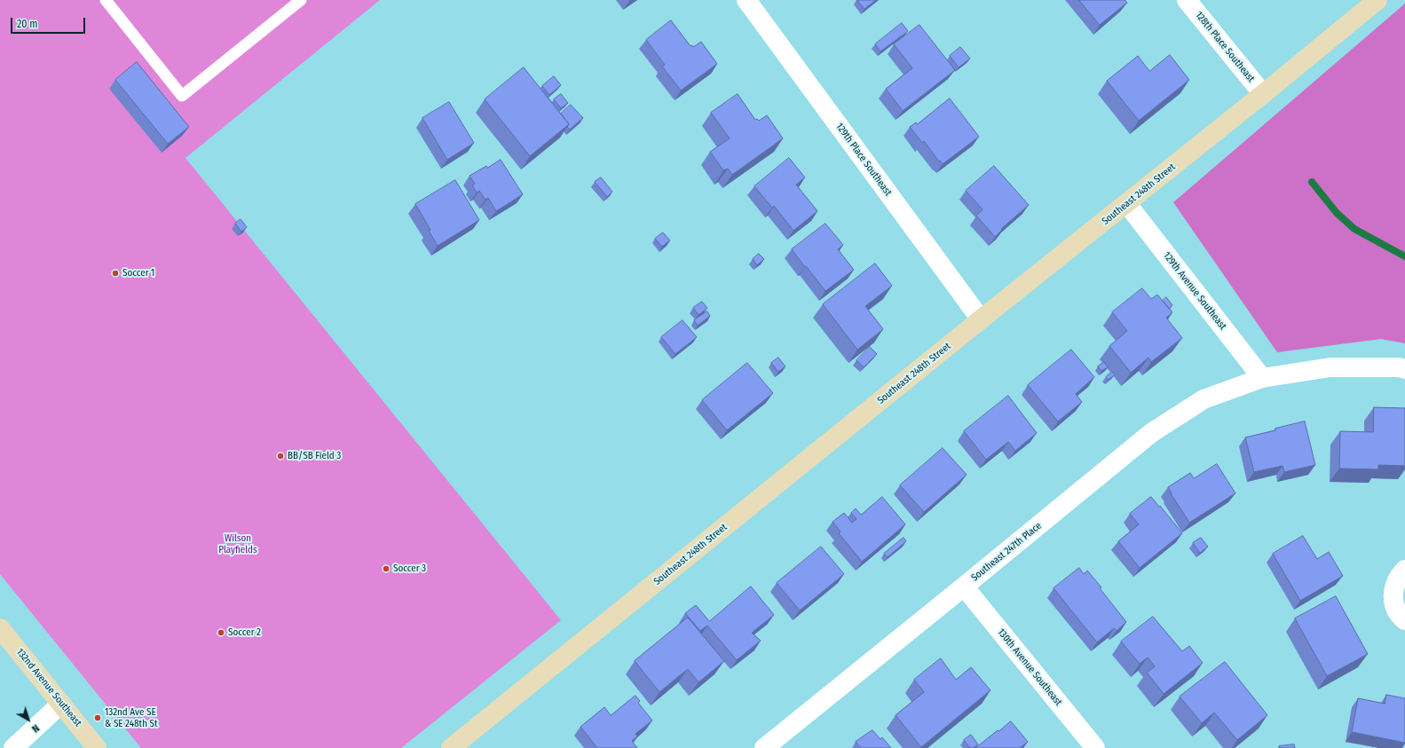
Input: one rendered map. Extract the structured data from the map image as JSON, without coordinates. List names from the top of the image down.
{
  "streets": {
    "street": [
      "128th Place Southeast",
      "129th Place Southeast",
      "Southeast 248th Street",
      "129th Avenue Southeast",
      "Southeast 247th Place",
      "130th Avenue Southeast",
      "132nd Avenue Southeast"
    ]
  },
  "crossings": [
    ["128th Place Southeast", "Southeast 248th Street"],
    ["129th Place Southeast", "Southeast 248th Street"],
    ["Southeast 248th Street", "129th Avenue Southeast"],
    ["129th Avenue Southeast", "Southeast 247th Place"],
    ["Southeast 247th Place", "130th Avenue Southeast"]
  ],
  "parks": ["Wilson Playfields"],
  "places": [
    "Soccer 1",
    "BB/SB Field 3",
    "Soccer 3",
    "Soccer 2",
    "132nd Ave SE & SE 248th St"
  ],
  "scale_bar": "20 m",
  "north": "bottom right"
}
